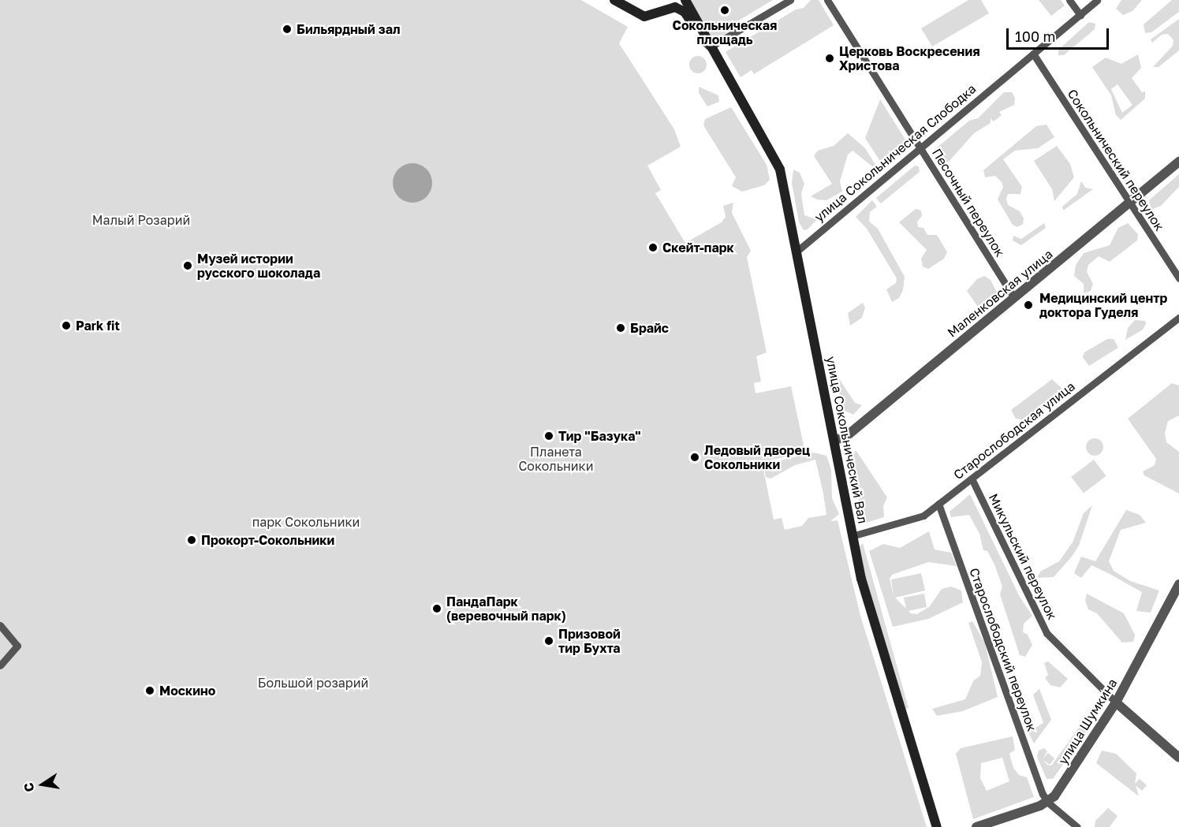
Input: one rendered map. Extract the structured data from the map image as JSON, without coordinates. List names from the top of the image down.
{
  "streets": {
    "main road": ["улица Сокольнический Вал"],
    "street": [
      "улица Сокольническая Слободка",
      "Сокольнический переулок",
      "Песочный переулок",
      "Маленковская улица",
      "Старослободская улица",
      "Микульский переулок",
      "Старослободский переулок",
      "улица Шумкина"
    ]
  },
  "crossings": [
    ["улица Сокольническая Слободка", "Сокольнический переулок"],
    ["улица Сокольническая Слободка", "Песочный переулок"],
    ["улица Сокольническая Слободка", "улица Сокольнический Вал"],
    ["Сокольнический переулок", "Маленковская улица"],
    ["Песочный переулок", "Маленковская улица"],
    ["Маленковская улица", "улица Сокольнический Вал"],
    ["Старослободская улица", "улица Сокольнический Вал"],
    ["Старослободская улица", "Микульский переулок"],
    ["Старослободская улица", "Старослободский переулок"],
    ["Микульский переулок", "улица Шумкина"],
    ["Старослободский переулок", "улица Шумкина"]
  ],
  "parks": [
    "Малый Розарий",
    "Планета Сокольники",
    "парк Сокольники",
    "Большой розарий"
  ],
  "places": [
    "Сокольническая площадь",
    "Бильярдный зал",
    "Церковь Воскресения Христова",
    "Скейт-парк",
    "Музей истории русского шоколада",
    "Медицинский центр доктора Гуделя",
    "Park fit",
    "Брайс",
    "Тир \"Базука\"",
    "Ледовый дворец Сокольники",
    "Прокорт-Сокольники",
    "ПандаПарк (веревочный парк)",
    "Призовой тир Бухта",
    "Москино"
  ],
  "scale_bar": "100 m",
  "north": "left"
}
